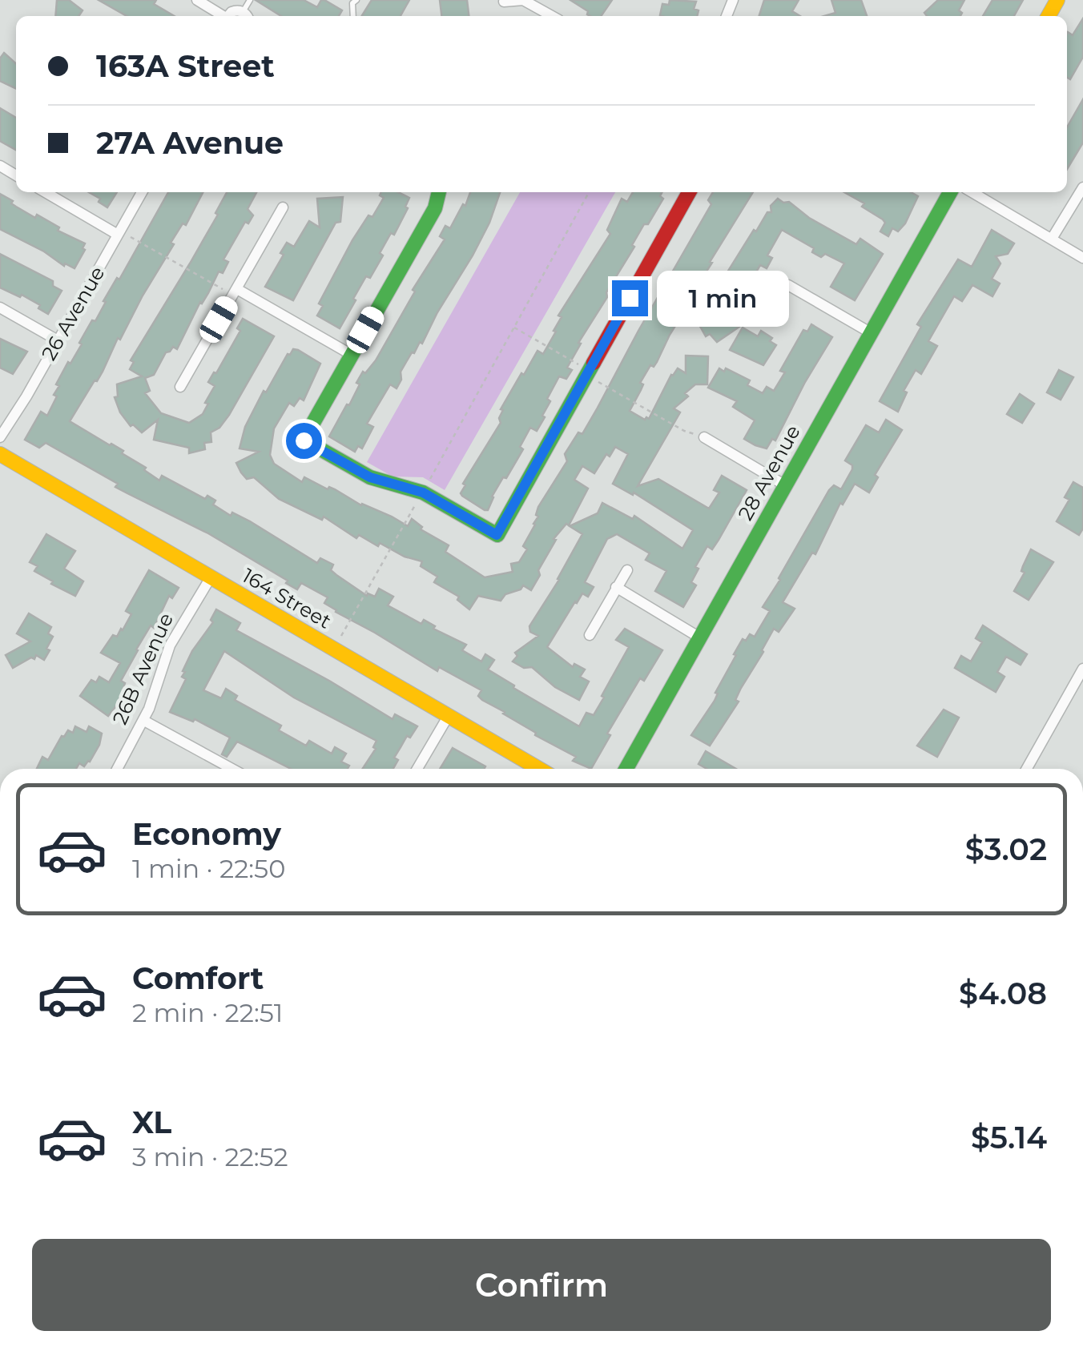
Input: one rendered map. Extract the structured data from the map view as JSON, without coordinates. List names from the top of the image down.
{
  "streets": {
    "street": [
      "26 Avenue",
      "28 Avenue",
      "164 Street",
      "26B Avenue"
    ]
  },
  "crossings": [
    ["164 Street", "26B Avenue"]
  ],
  "page": {
    "banner": ["163A Street", "27A Avenue"],
    "bubble": "1 min",
    "list": [
      {
        "name": "Economy",
        "note": "1 min · 22:50",
        "value": "$3.02"
      },
      {
        "name": "Comfort",
        "note": "2 min · 22:51",
        "value": "$4.08"
      },
      {
        "name": "XL",
        "note": "3 min · 22:52",
        "value": "$5.14"
      }
    ],
    "buttons": "Confirm"
  }
}
